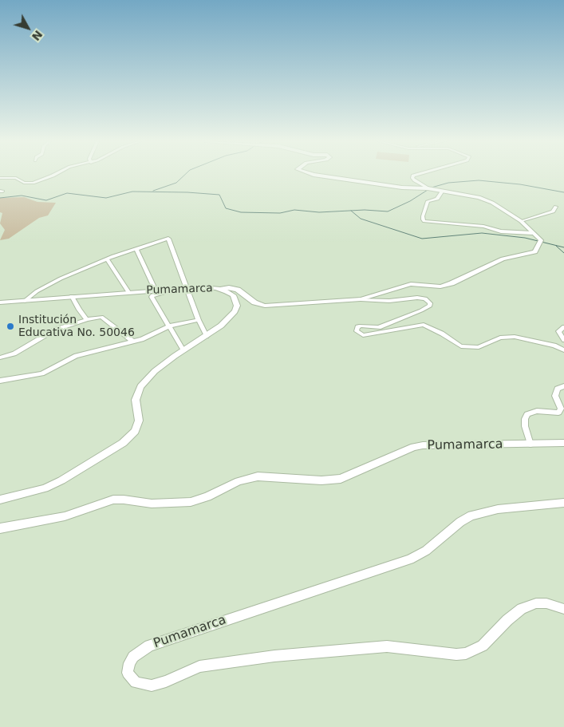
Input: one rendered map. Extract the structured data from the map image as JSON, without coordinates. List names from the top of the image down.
{
  "streets": {
    "main road": ["Pumamarca"]
  },
  "places": ["Institución Educativa No. 50046"],
  "north": "bottom right"
}
